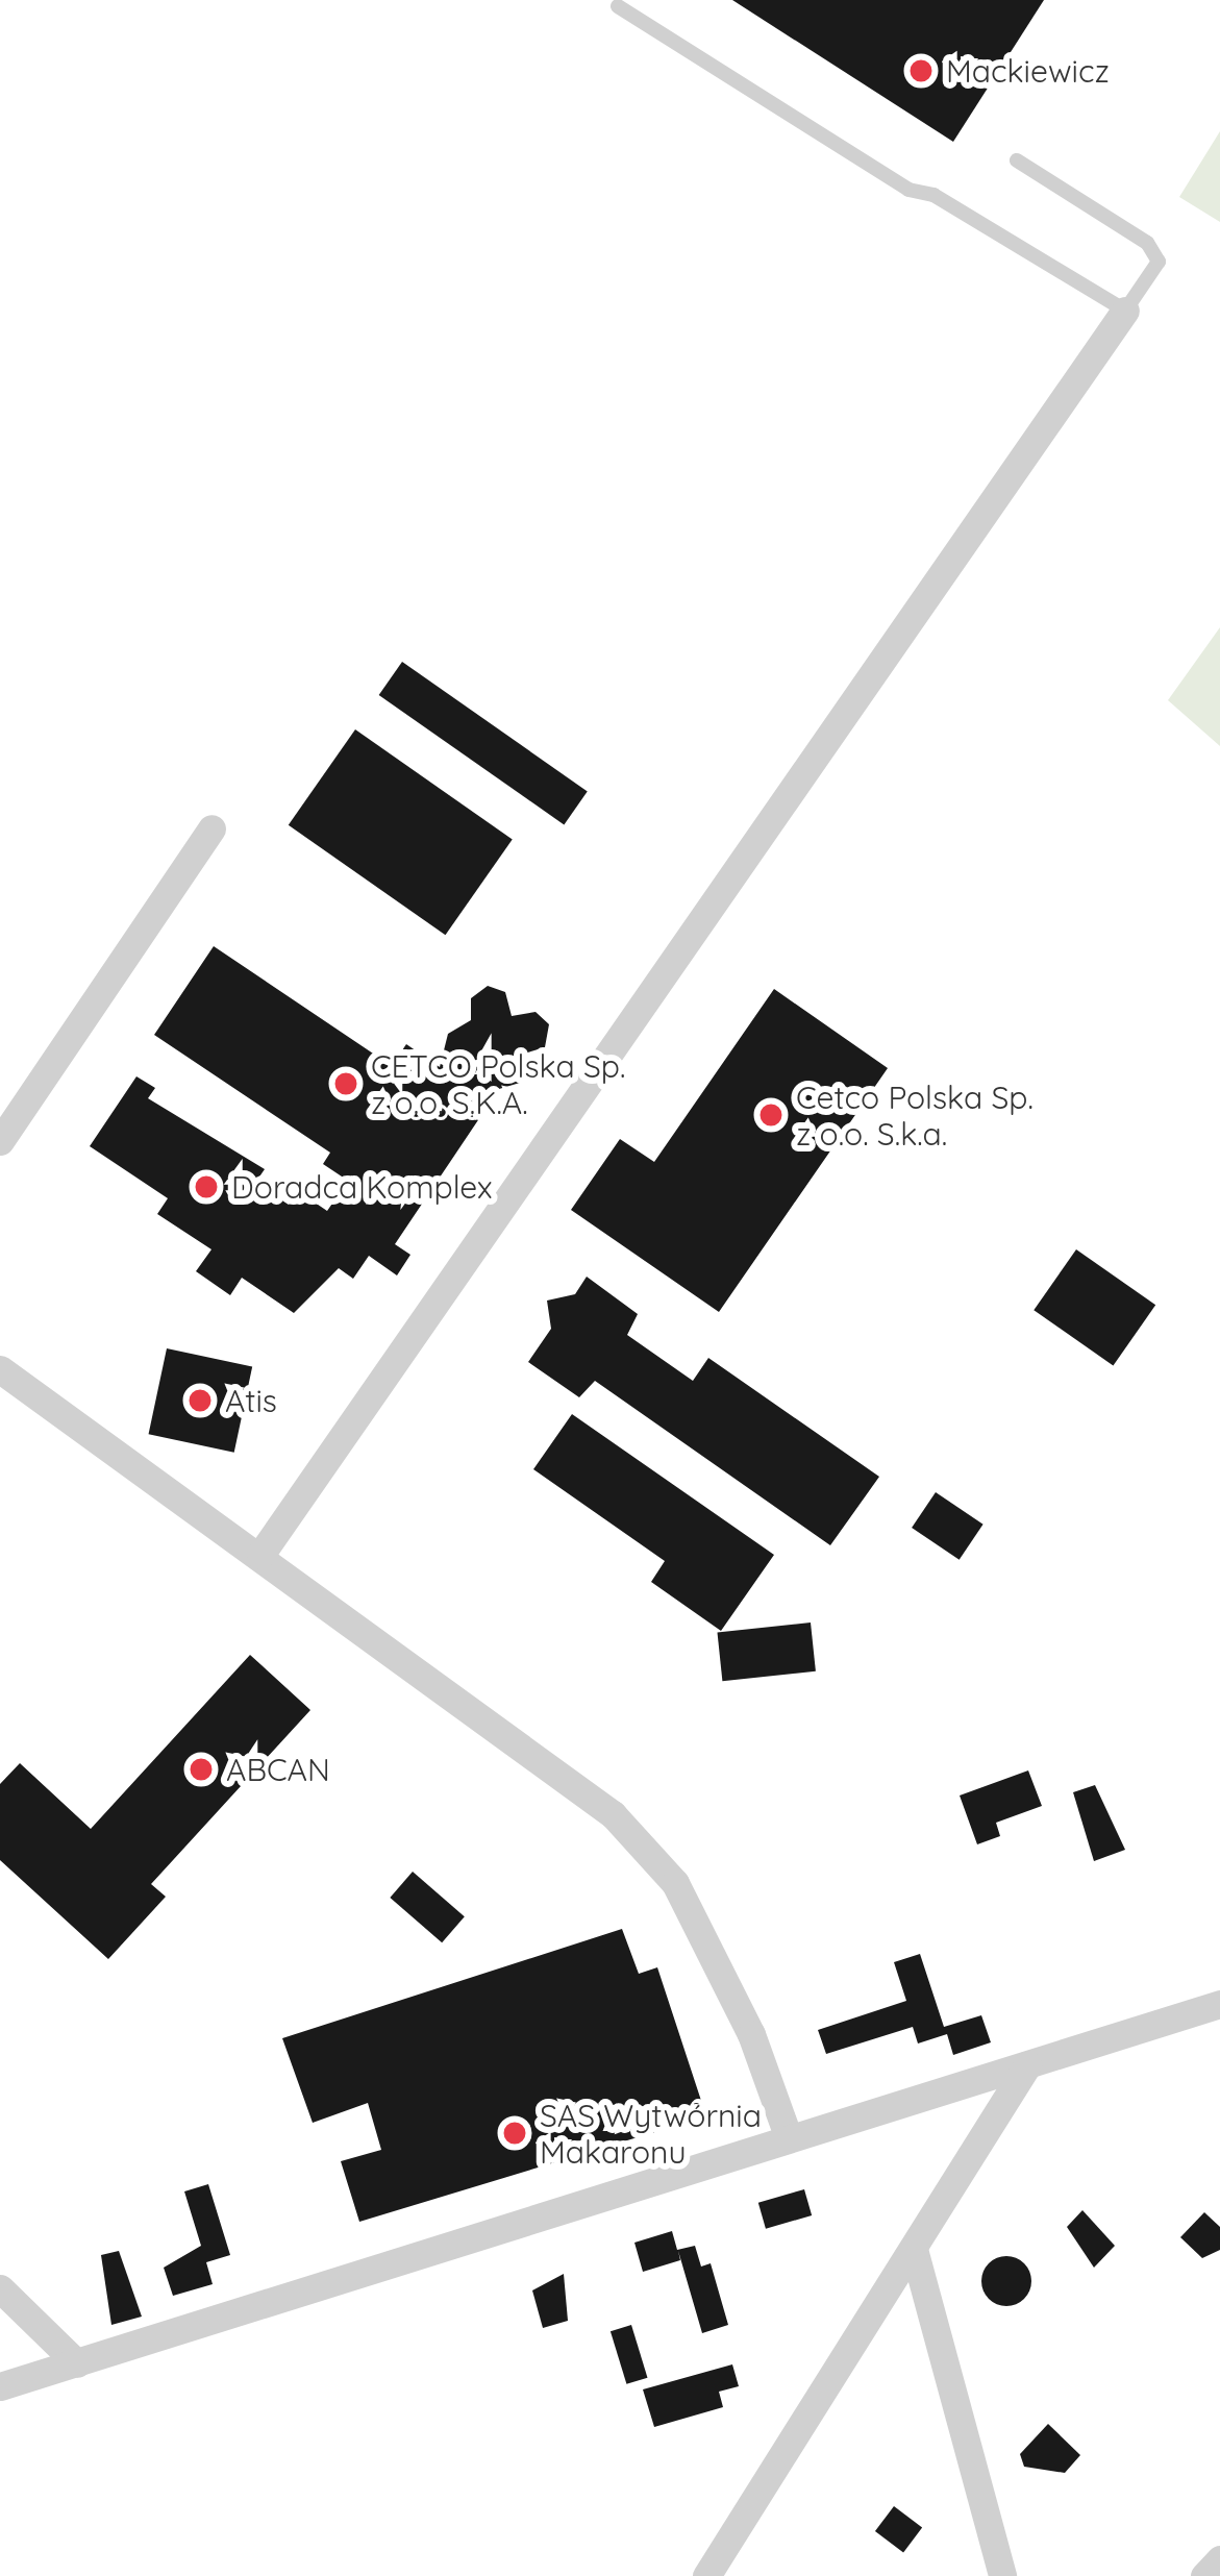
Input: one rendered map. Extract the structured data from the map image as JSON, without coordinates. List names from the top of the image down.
{
  "places": [
    "Mackiewicz",
    "CETCO Polska Sp. z o.o. S.K.A.",
    "Cetco Polska Sp. z o.o. S.k.a.",
    "Doradca Komplex",
    "Atis",
    "ABCAN",
    "SAS Wytwórnia Makaronu"
  ]
}
